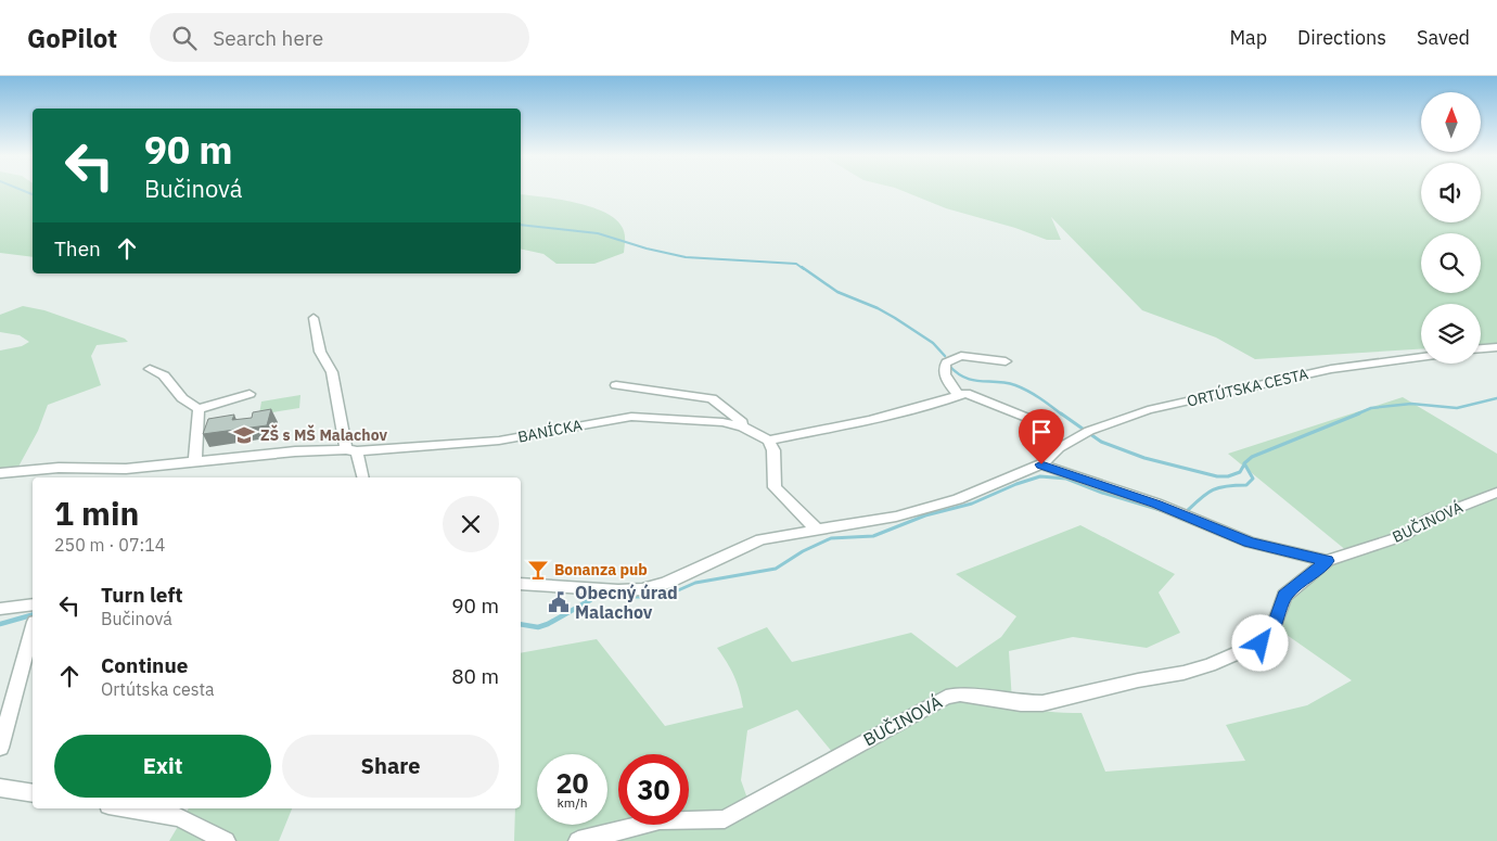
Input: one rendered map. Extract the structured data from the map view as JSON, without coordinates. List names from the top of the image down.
{
  "streets": {
    "street": ["ORTÚTSKA CESTA", "BANÍCKA", "BUČINOVÁ"]
  },
  "places": {
    "school or university": ["ZŠ s MŠ Malachov"],
    "bar": ["Bonanza pub"],
    "public building": ["Obecný úrad Malachov"]
  },
  "north": "top",
  "page": {
    "header": "GoPilot",
    "search": "Search here",
    "nav": ["Map", "Directions", "Saved"],
    "turn": ["90 m", "Bučinová"],
    "then": "Then",
    "heading": ["1 min", "250 m · 07:14"],
    "list": [
      {
        "name": "Turn left",
        "note": "Bučinová",
        "value": "90 m"
      },
      {
        "name": "Continue",
        "note": "Ortútska cesta",
        "value": "80 m"
      }
    ],
    "buttons": ["Exit", "Share"],
    "speed": "20 km/h",
    "limit": "30"
  }
}
